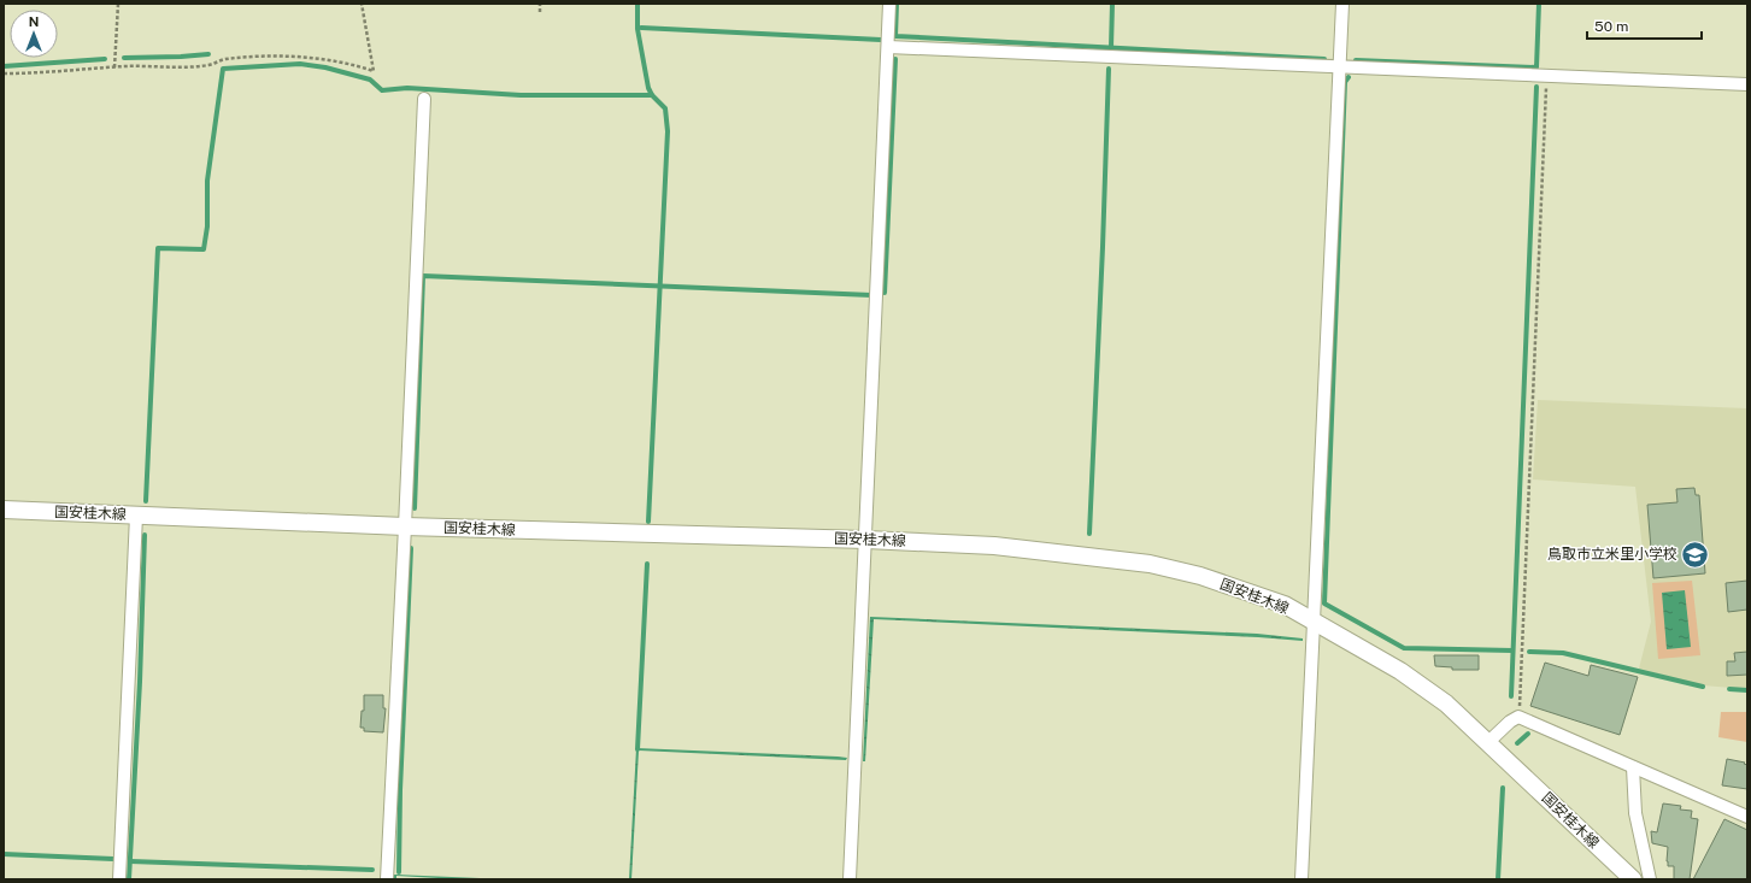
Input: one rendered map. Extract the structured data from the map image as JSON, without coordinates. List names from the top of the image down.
{
  "streets": {
    "main road": ["国安桂木線"]
  },
  "places": {
    "school or university": ["鳥取市立米里小学校"]
  },
  "scale_bar": "50 m",
  "north": "top"
}
